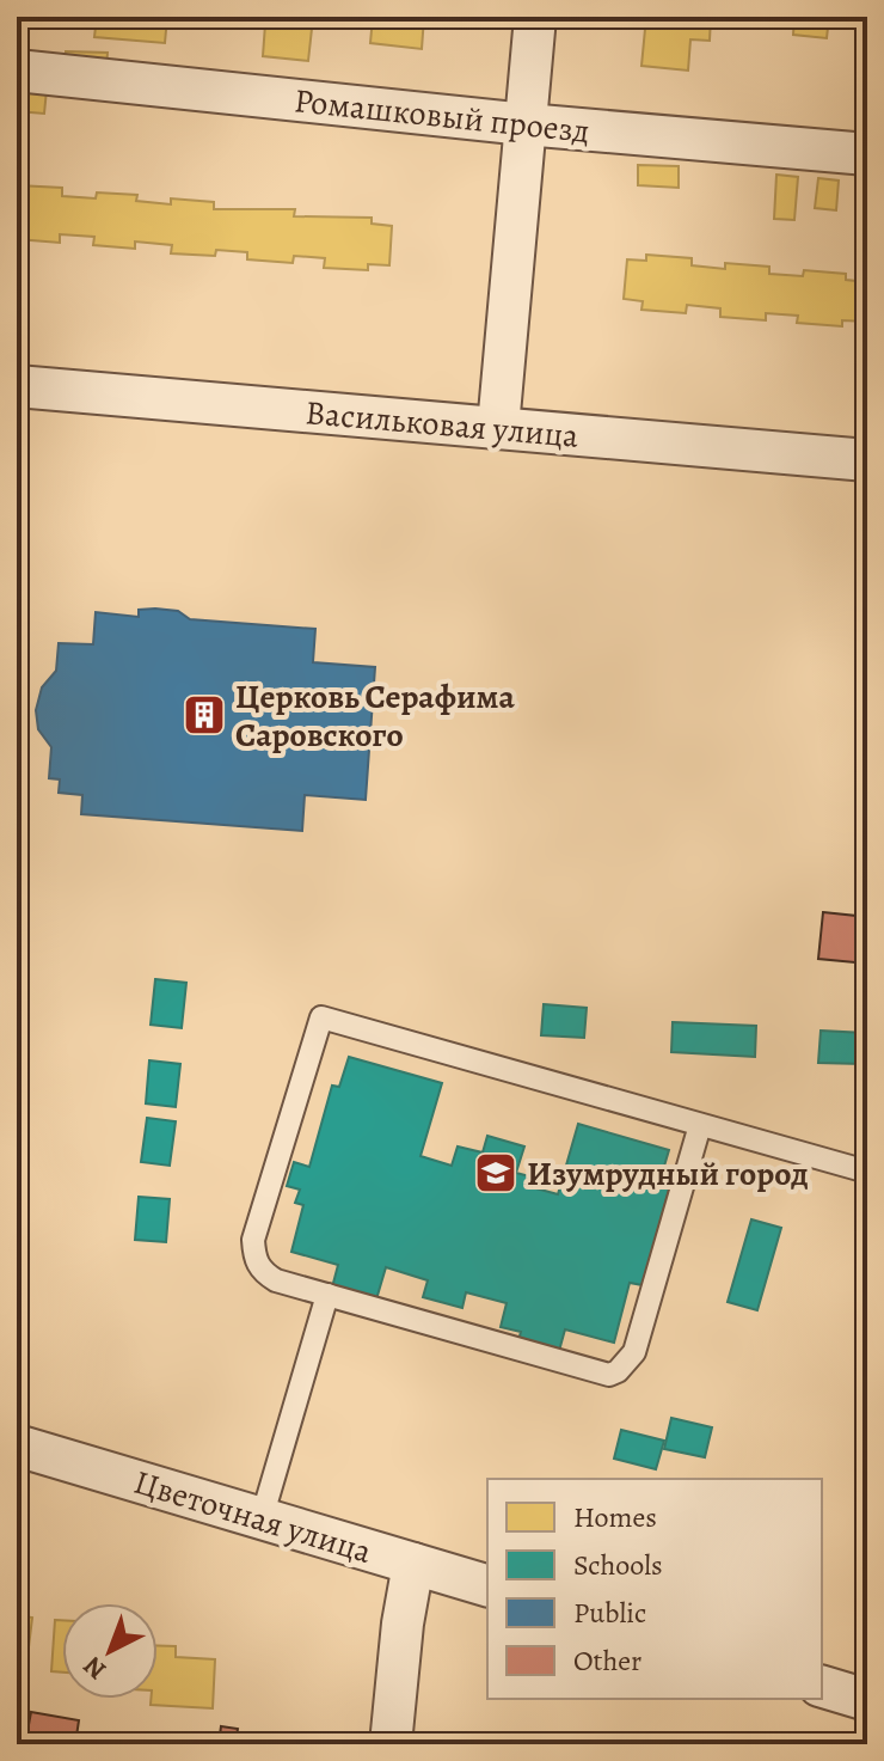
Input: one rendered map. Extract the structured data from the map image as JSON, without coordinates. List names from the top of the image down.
{
  "streets": {
    "street": ["Ромашковый проезд", "Васильковая улица", "Цветочная улица"]
  },
  "places": {
    "building": ["Церковь Серафима Саровского"],
    "school or university": ["Изумрудный город"]
  },
  "legend": [
    "Homes",
    "Schools",
    "Public",
    "Other"
  ],
  "north": "bottom left"
}
